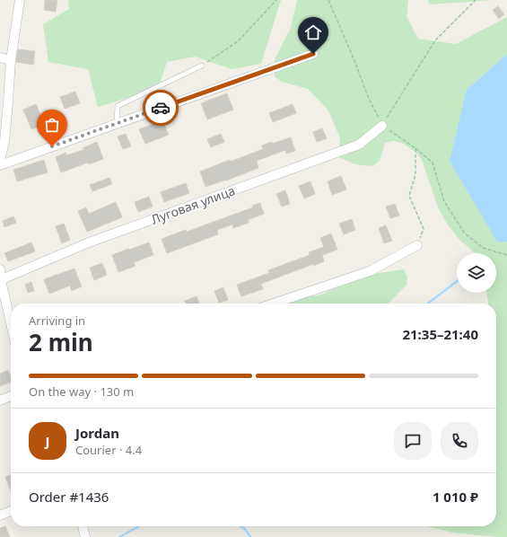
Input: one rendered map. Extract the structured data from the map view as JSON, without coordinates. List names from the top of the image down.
{
  "streets": {
    "street": ["Луговая улица"]
  },
  "page": {
    "heading": ["2 min", "Arriving in", "21:35–21:40"],
    "panel": [
      "Jordan",
      "Courier · 4.4",
      "Order #1436",
      "1 010 ₽"
    ],
    "bar": "On the way · 130 m",
    "round": "J"
  }
}
